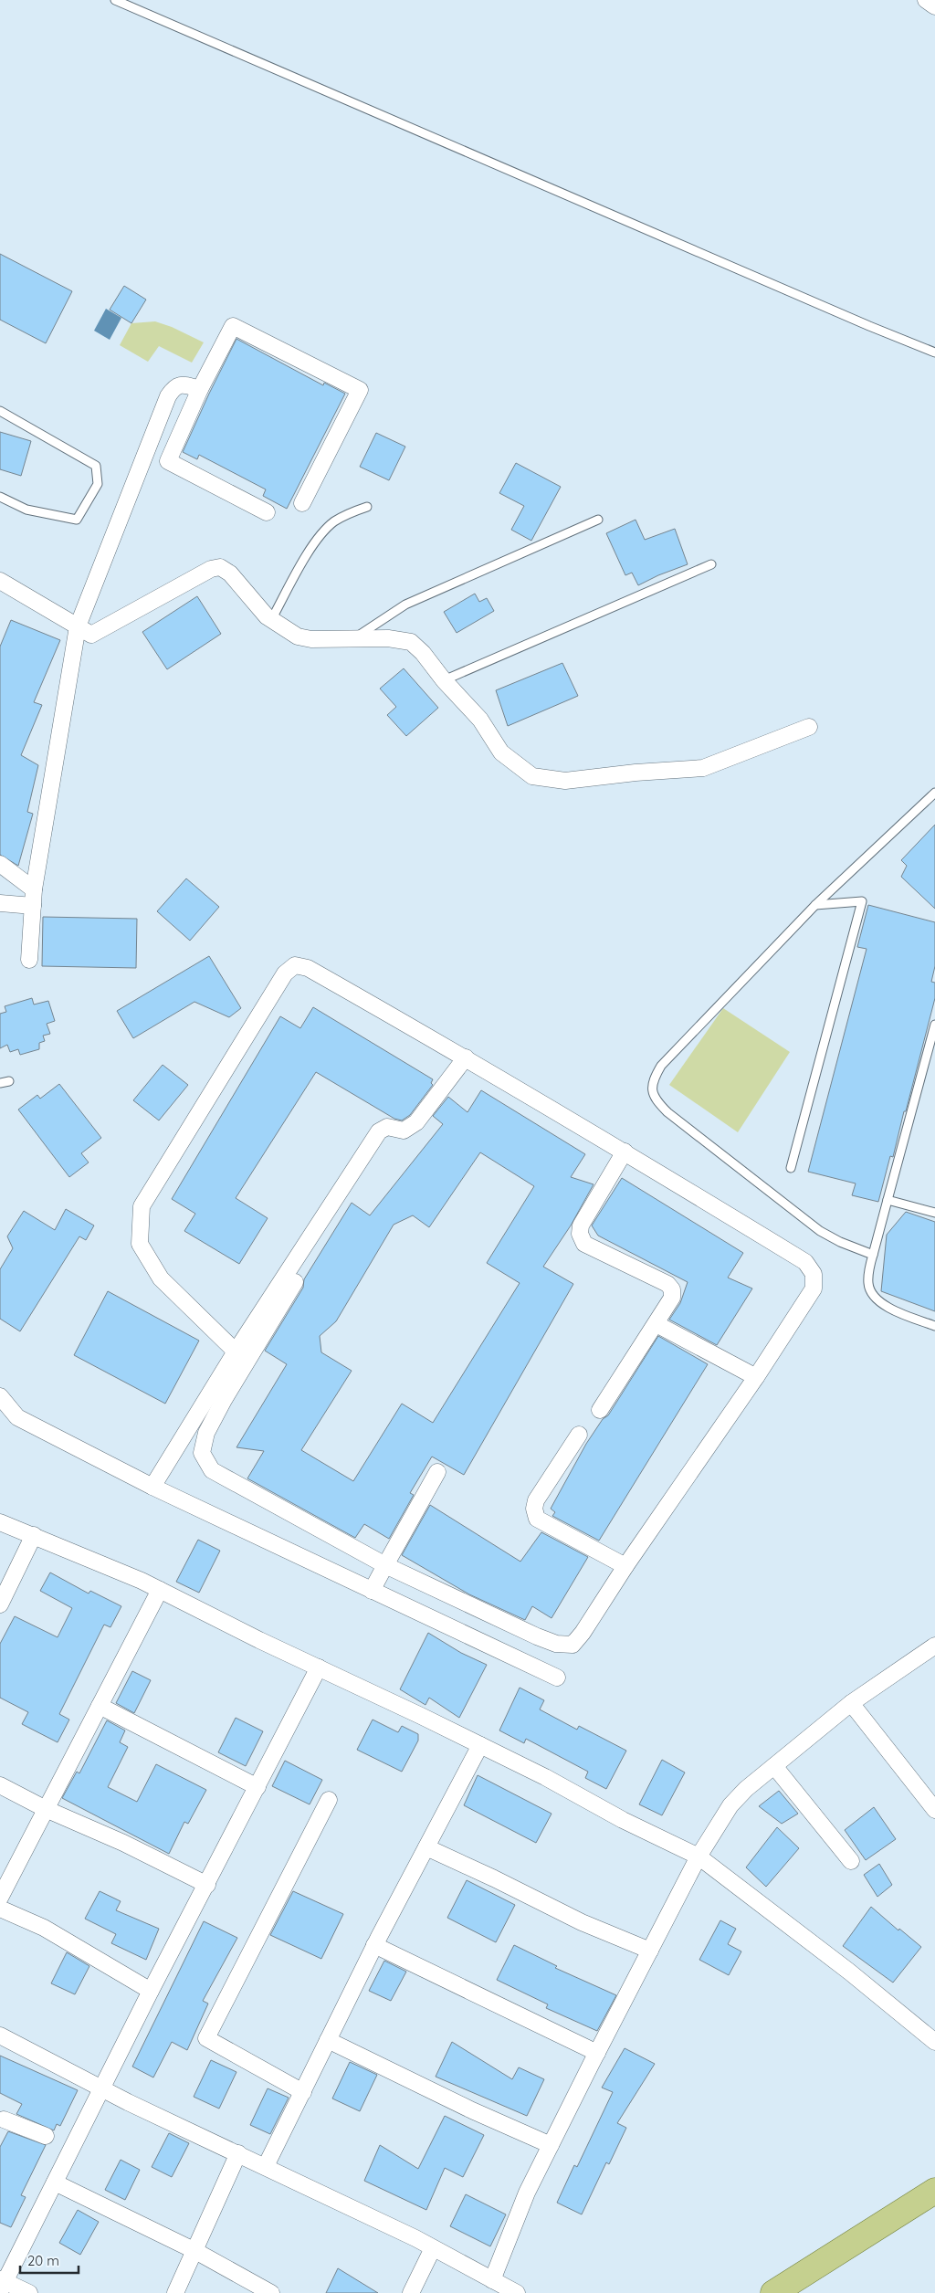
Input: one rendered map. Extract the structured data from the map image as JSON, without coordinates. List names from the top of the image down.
{
  "scale_bar": "20 m"
}
